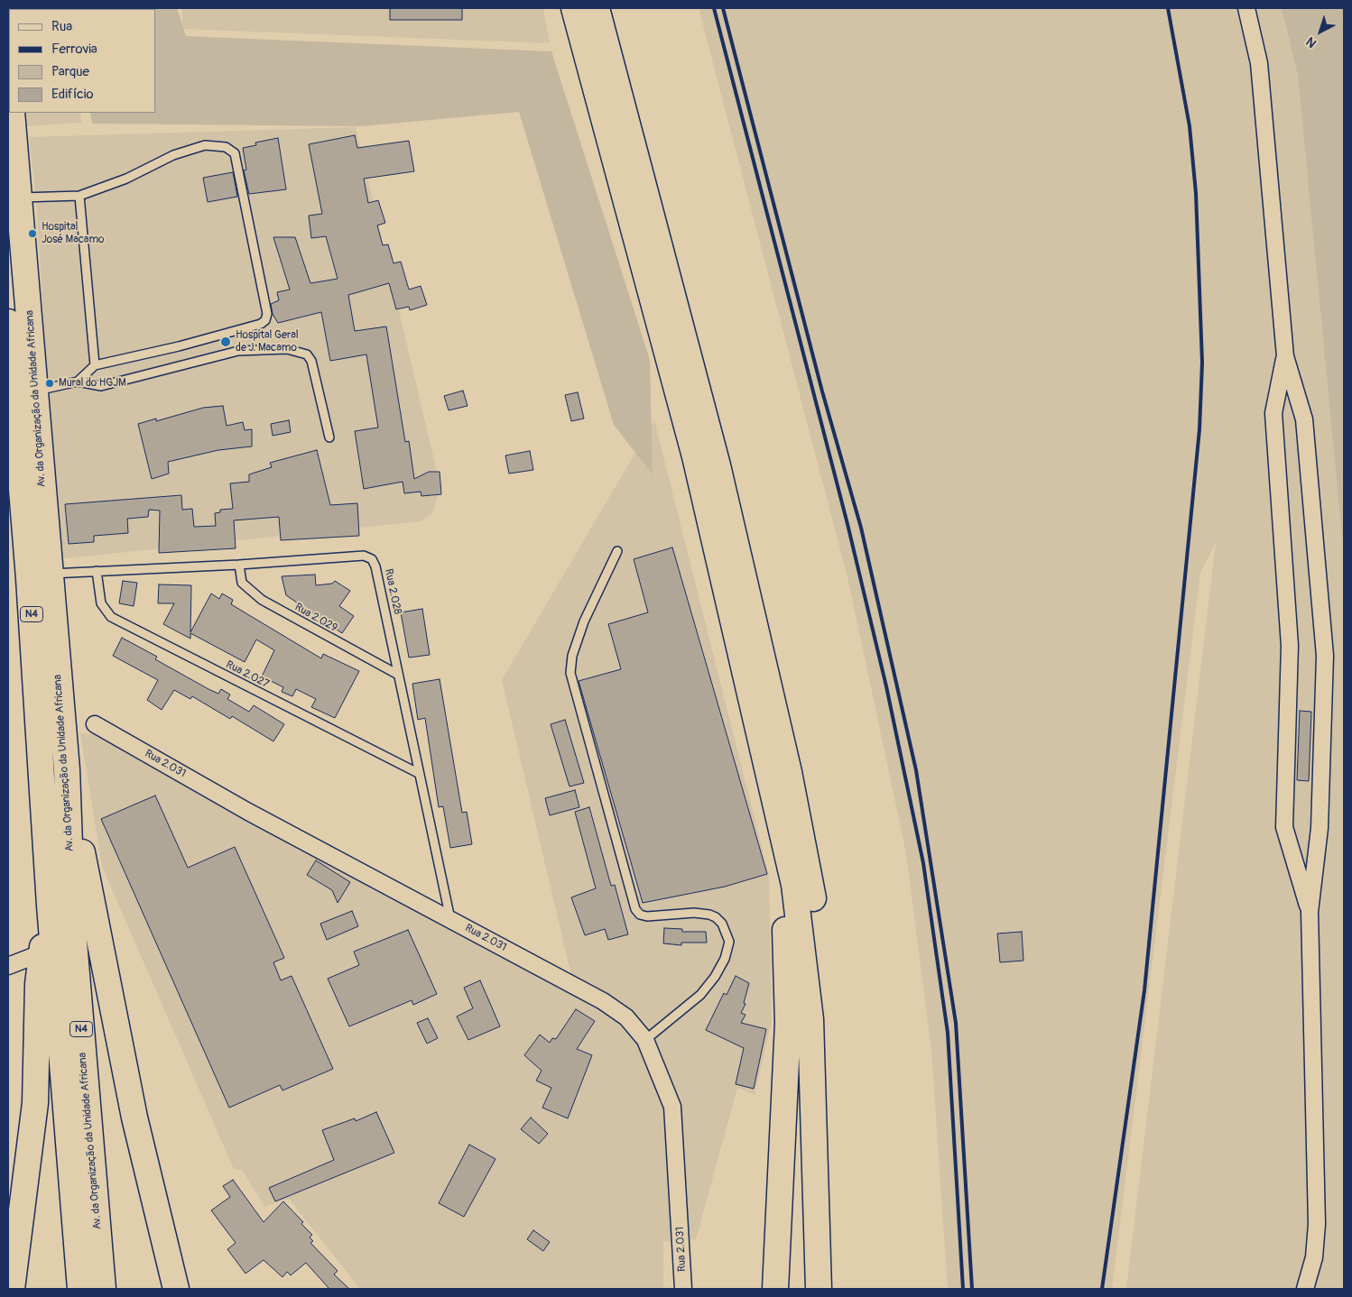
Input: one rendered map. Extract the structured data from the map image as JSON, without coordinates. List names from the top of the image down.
{
  "streets": {
    "highway": ["Av. da Organização da Unidade Africana", "N4"],
    "street": ["Rua 2.031"],
    "lane": ["Rua 2.028", "Rua 2.029", "Rua 2.027"]
  },
  "crossings": [
    ["Av. da Organização da Unidade Africana", "Rua 2.028"],
    ["Av. da Organização da Unidade Africana", "N4"],
    ["Rua 2.028", "Rua 2.029"],
    ["Rua 2.028", "Rua 2.027"],
    ["Rua 2.028", "Rua 2.031"]
  ],
  "places": ["Hospital José Macamo", "Hospital Geral de J. Macamo", "Mural do HGJM"],
  "legend": [
    "Rua",
    "Ferrovia",
    "Parque",
    "Edifício"
  ],
  "north": "bottom left"
}
